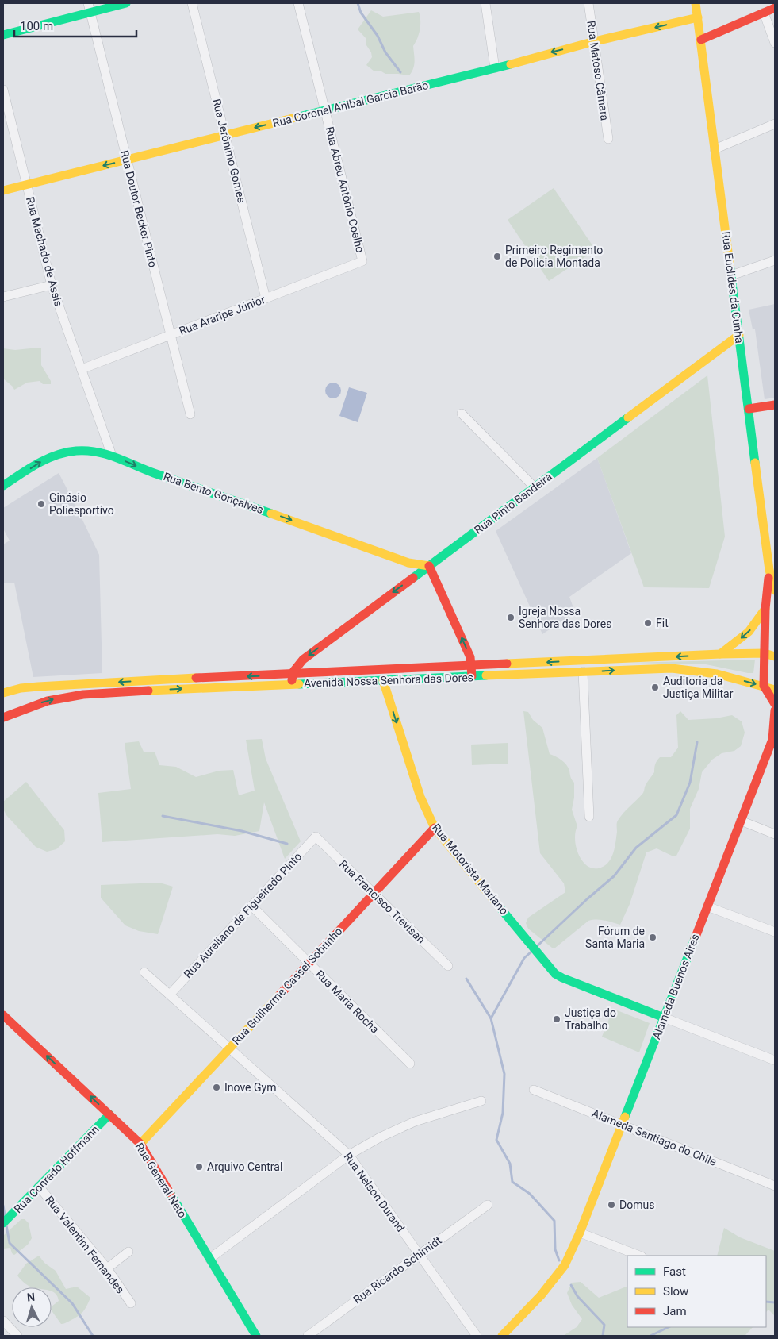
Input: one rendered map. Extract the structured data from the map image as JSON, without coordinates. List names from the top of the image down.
{
  "streets": {
    "street": [
      "Rua Matoso Câmara",
      "Rua Coronel Anibal Garcia Barão",
      "Rua Jerônimo Gomes",
      "Rua Abreu Antônio Coelho",
      "Rua Doutor Becker Pinto",
      "Rua Machado de Assis",
      "Rua Euclides da Cunha",
      "Rua Araripe Júnior",
      "Rua Bento Gonçalves",
      "Rua Pinto Bandeira",
      "Avenida Nossa Senhora das Dores",
      "Rua Motorista Mariano",
      "Rua Francisco Trevisan",
      "Rua Aureliano de Figueiredo Pinto",
      "Rua Guilherme Cassel Sobrinho",
      "Alameda Buenos Aires",
      "Rua Maria Rocha",
      "Alameda Santiago do Chile",
      "Rua Conrado Hoffmann",
      "Rua General Neto",
      "Rua Nelson Durand",
      "Rua Valentim Fernandes",
      "Rua Ricardo Schimidt"
    ]
  },
  "crossings": [
    ["Rua Matoso Câmara", "Rua Coronel Anibal Garcia Barão"],
    ["Rua Coronel Anibal Garcia Barão", "Rua Jerônimo Gomes"],
    ["Rua Coronel Anibal Garcia Barão", "Rua Abreu Antônio Coelho"],
    ["Rua Coronel Anibal Garcia Barão", "Rua Doutor Becker Pinto"],
    ["Rua Coronel Anibal Garcia Barão", "Rua Machado de Assis"],
    ["Rua Coronel Anibal Garcia Barão", "Rua Euclides da Cunha"],
    ["Rua Jerônimo Gomes", "Rua Araripe Júnior"],
    ["Rua Abreu Antônio Coelho", "Rua Araripe Júnior"],
    ["Rua Doutor Becker Pinto", "Rua Araripe Júnior"],
    ["Rua Machado de Assis", "Rua Araripe Júnior"],
    ["Rua Machado de Assis", "Rua Bento Gonçalves"],
    ["Rua Euclides da Cunha", "Rua Pinto Bandeira"],
    ["Rua Euclides da Cunha", "Avenida Nossa Senhora das Dores"],
    ["Rua Bento Gonçalves", "Rua Pinto Bandeira"],
    ["Rua Pinto Bandeira", "Avenida Nossa Senhora das Dores"],
    ["Avenida Nossa Senhora das Dores", "Rua Motorista Mariano"],
    ["Rua Motorista Mariano", "Rua Guilherme Cassel Sobrinho"],
    ["Rua Motorista Mariano", "Alameda Buenos Aires"],
    ["Rua Francisco Trevisan", "Rua Aureliano de Figueiredo Pinto"],
    ["Rua Francisco Trevisan", "Rua Guilherme Cassel Sobrinho"],
    ["Rua Aureliano de Figueiredo Pinto", "Rua Maria Rocha"],
    ["Rua Aureliano de Figueiredo Pinto", "Rua Nelson Durand"],
    ["Rua Guilherme Cassel Sobrinho", "Rua Maria Rocha"],
    ["Rua Guilherme Cassel Sobrinho", "Rua General Neto"],
    ["Rua Guilherme Cassel Sobrinho", "Rua Nelson Durand"],
    ["Alameda Buenos Aires", "Alameda Santiago do Chile"],
    ["Rua Conrado Hoffmann", "Rua General Neto"],
    ["Rua Conrado Hoffmann", "Rua Valentim Fernandes"],
    ["Rua Nelson Durand", "Rua Ricardo Schimidt"]
  ],
  "one_way": ["Rua Coronel Anibal Garcia Barão", "Rua Bento Gonçalves", "Rua General Neto"],
  "places": [
    "Primeiro Regimento de Policia Montada",
    "Ginásio Poliesportivo",
    "Igreja Nossa Senhora das Dores",
    "Fit",
    "Auditoria da Justiça Militar",
    "Fórum de Santa Maria",
    "Justiça do Trabalho",
    "Inove Gym",
    "Arquivo Central",
    "Domus"
  ],
  "legend": ["Fast", "Slow", "Jam"],
  "scale_bar": "100 m",
  "north": "top"
}
